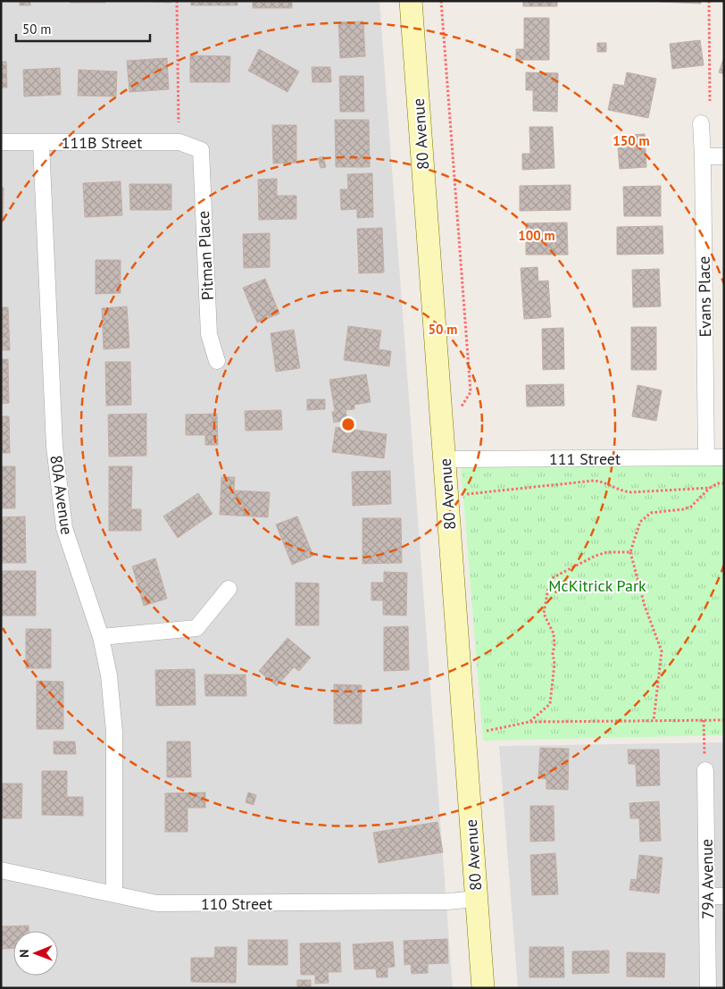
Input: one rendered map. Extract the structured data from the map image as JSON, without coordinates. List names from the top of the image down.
{
  "streets": {
    "street": [
      "80 Avenue",
      "111B Street",
      "Pitman Place",
      "Evans Place",
      "111 Street",
      "80A Avenue",
      "79A Avenue",
      "110 Street"
    ]
  },
  "crossings": [
    ["80 Avenue", "111 Street"],
    ["80 Avenue", "110 Street"],
    ["111B Street", "Pitman Place"],
    ["111B Street", "80A Avenue"],
    ["Evans Place", "111 Street"],
    ["80A Avenue", "110 Street"]
  ],
  "parks": ["McKitrick Park"],
  "scale_bar": "50 m",
  "north": "left",
  "rings": ["150 m", "100 m", "50 m"]
}
